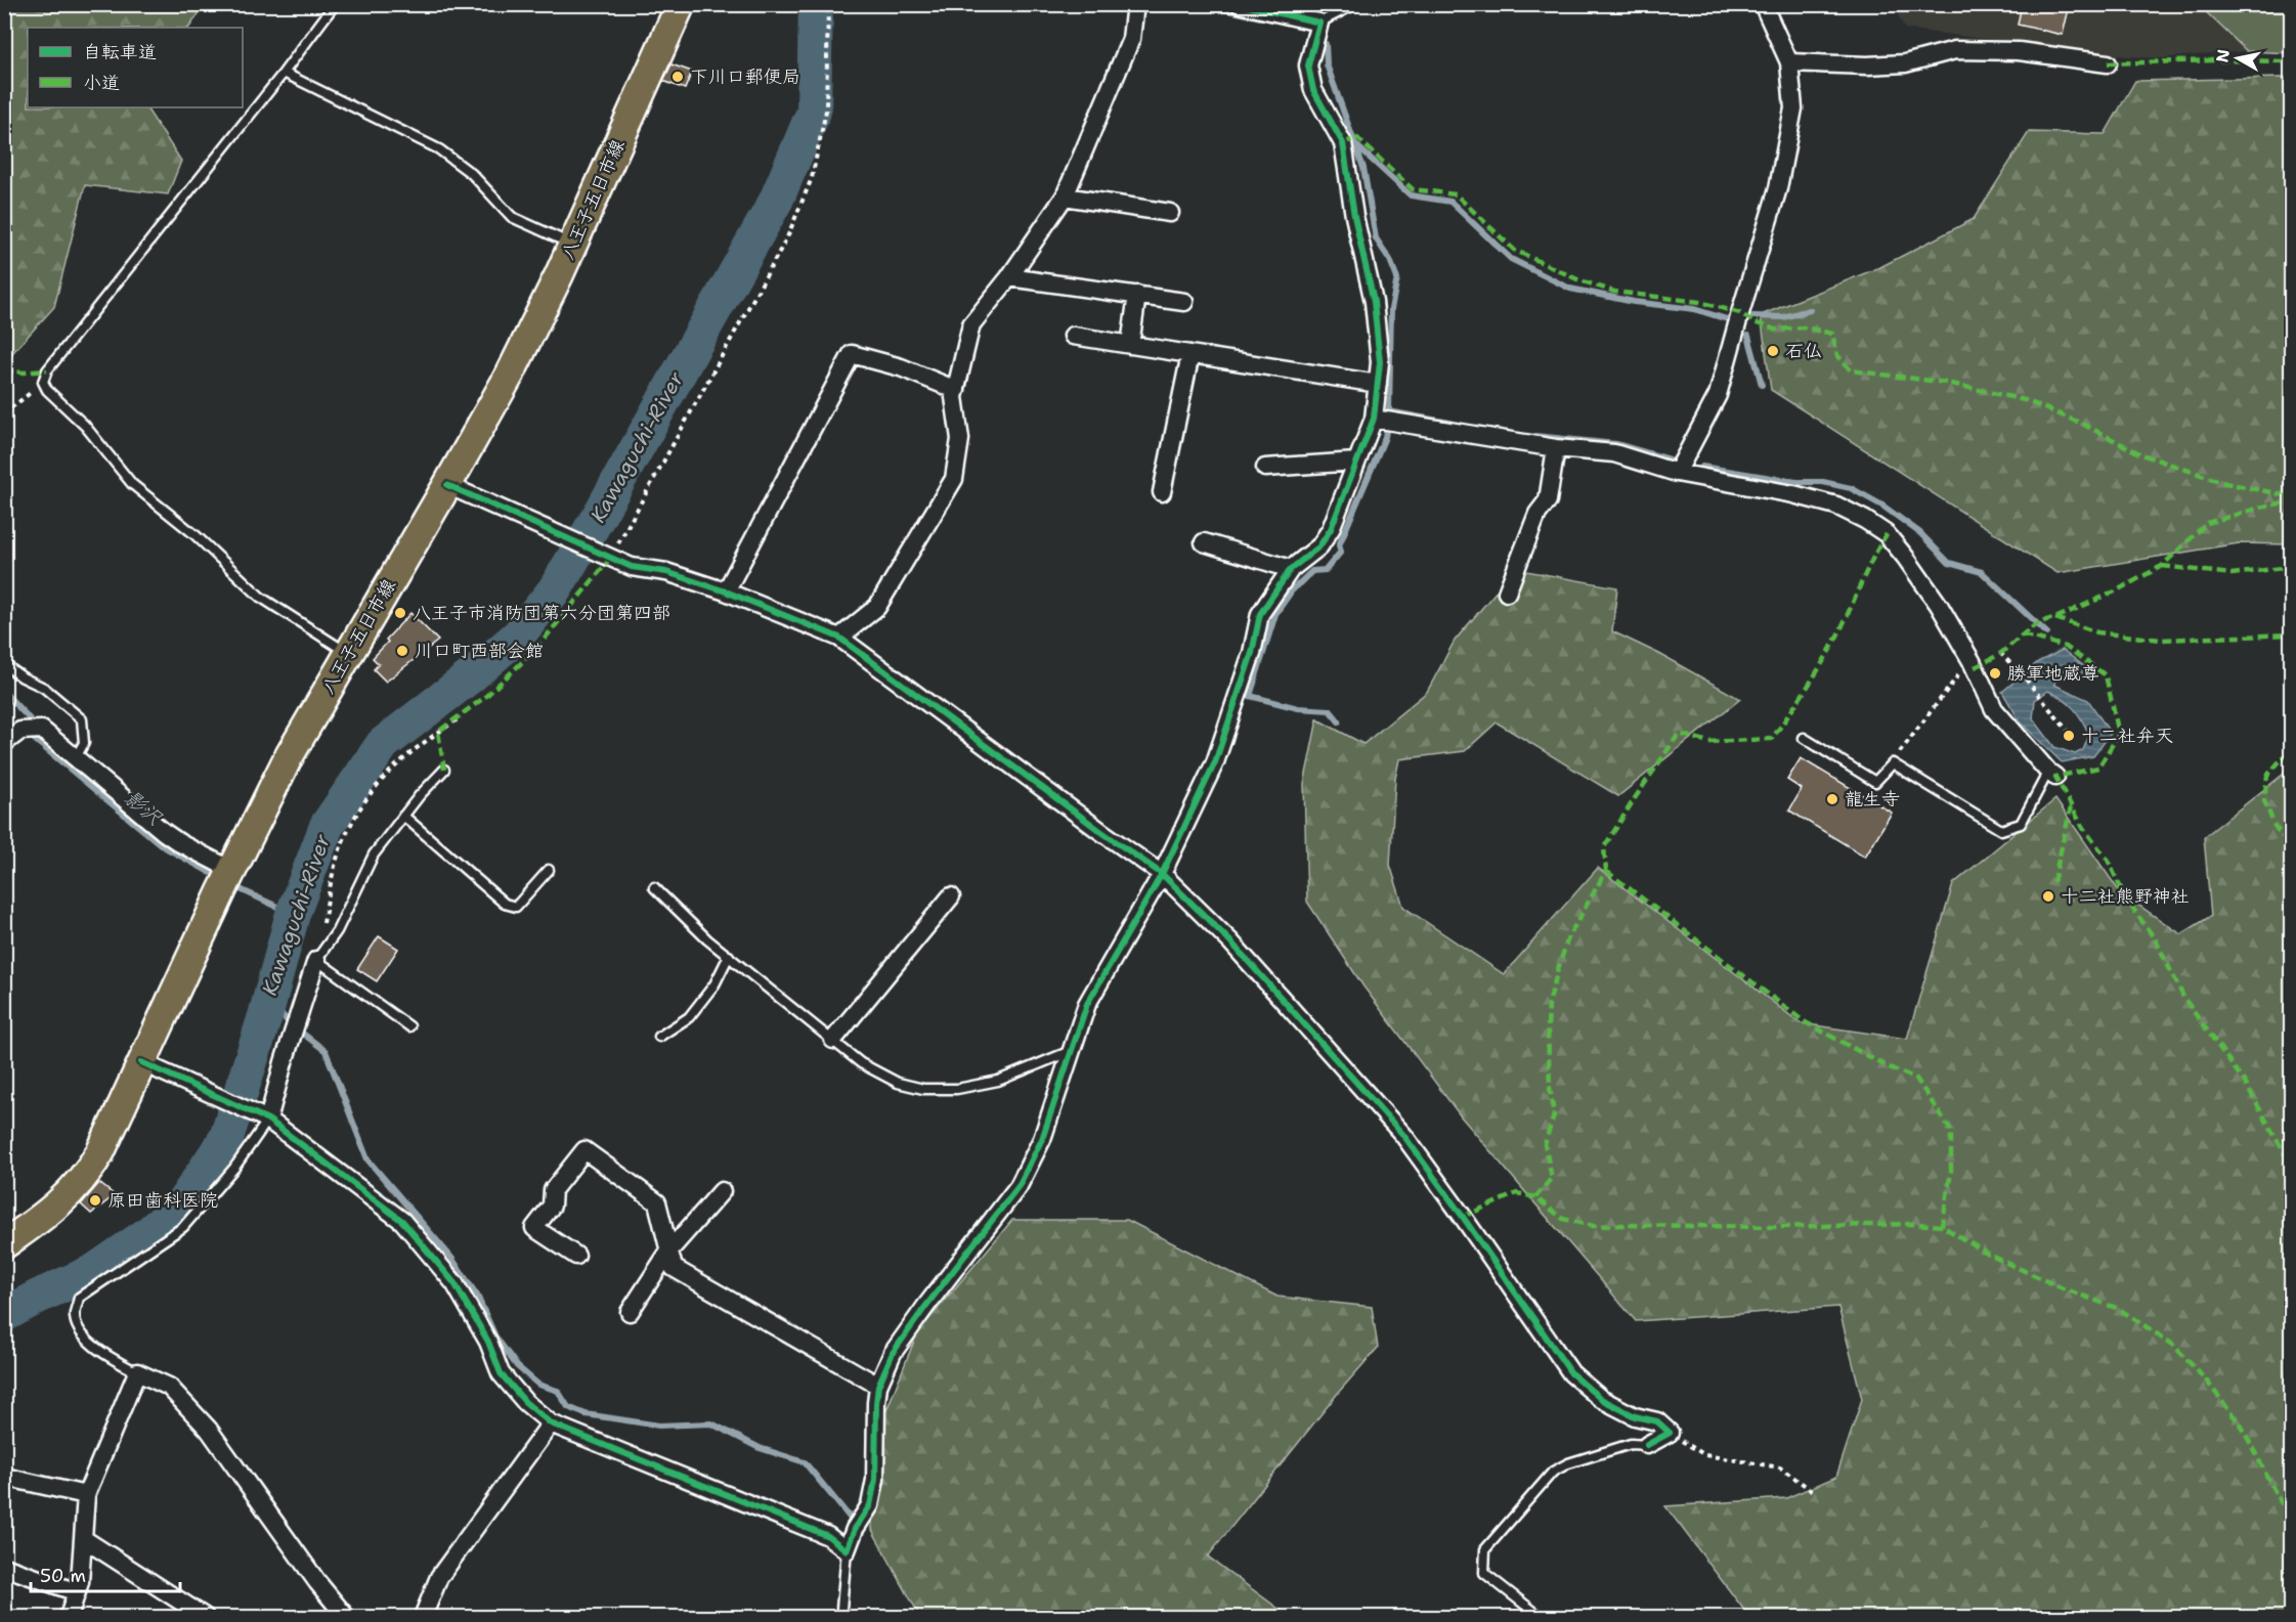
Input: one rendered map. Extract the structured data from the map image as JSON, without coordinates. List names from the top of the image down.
{
  "streets": {
    "main road": ["八王子五日市線"]
  },
  "water": ["Kawaguchi-River", "影沢"],
  "places": [
    "下川口郵便局",
    "石仏",
    "八王子市消防団第六分団第四部",
    "川口町西部会館",
    "勝軍地蔵尊",
    "十二社弁天",
    "龍生寺",
    "十二社熊野神社",
    "原田歯科医院"
  ],
  "legend": ["自転車道", "小道"],
  "scale_bar": "50 m",
  "north": "left"
}
